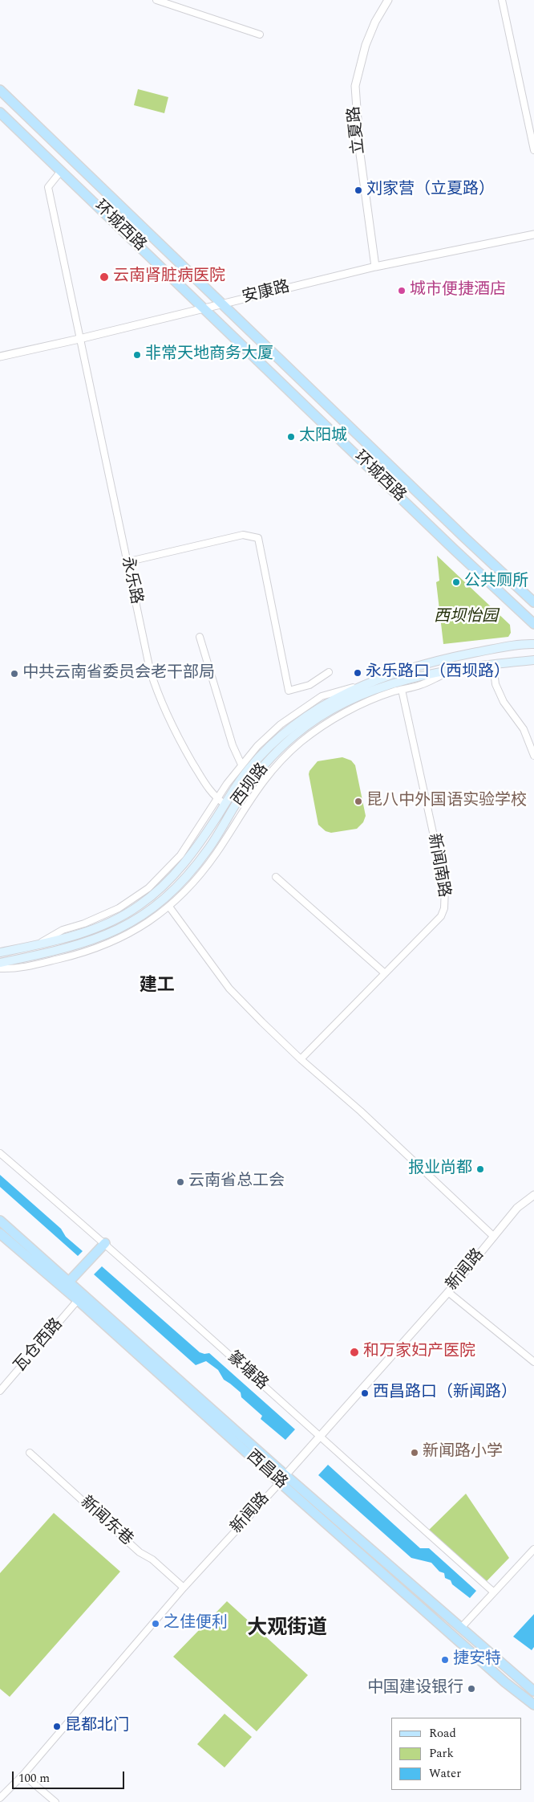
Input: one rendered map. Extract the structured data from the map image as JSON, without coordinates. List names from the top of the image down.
{
  "streets": {
    "main road": ["环城西路", "西坝路", "西昌路"],
    "street": [
      "立夏路",
      "安康路",
      "永乐路",
      "新闻南路",
      "新闻路",
      "瓦仓西路",
      "篆塘路",
      "新闻东巷"
    ]
  },
  "crossings": [
    ["立夏路", "安康路"],
    ["环城西路", "安康路"],
    ["环城西路", "永乐路"],
    ["安康路", "永乐路"],
    ["永乐路", "西坝路"],
    ["新闻路", "篆塘路"],
    ["新闻路", "西昌路"],
    ["新闻路", "新闻东巷"],
    ["瓦仓西路", "西昌路"]
  ],
  "districts": ["建工", "大观街道"],
  "parks": ["西坝怡园"],
  "places": [
    "刘家营（立夏路）",
    "云南肾脏病医院",
    "城市便捷酒店",
    "非常天地商务大厦",
    "太阳城",
    "公共厕所",
    "永乐路口（西坝路）",
    "中共云南省委员会老干部局",
    "昆八中外国语实验学校",
    "报业尚都",
    "云南省总工会",
    "和万家妇产医院",
    "西昌路口（新闻路）",
    "新闻路小学",
    "之佳便利",
    "捷安特",
    "中国建设银行",
    "昆都北门"
  ],
  "legend": ["Road", "Park", "Water"],
  "scale_bar": "100 m"
}
